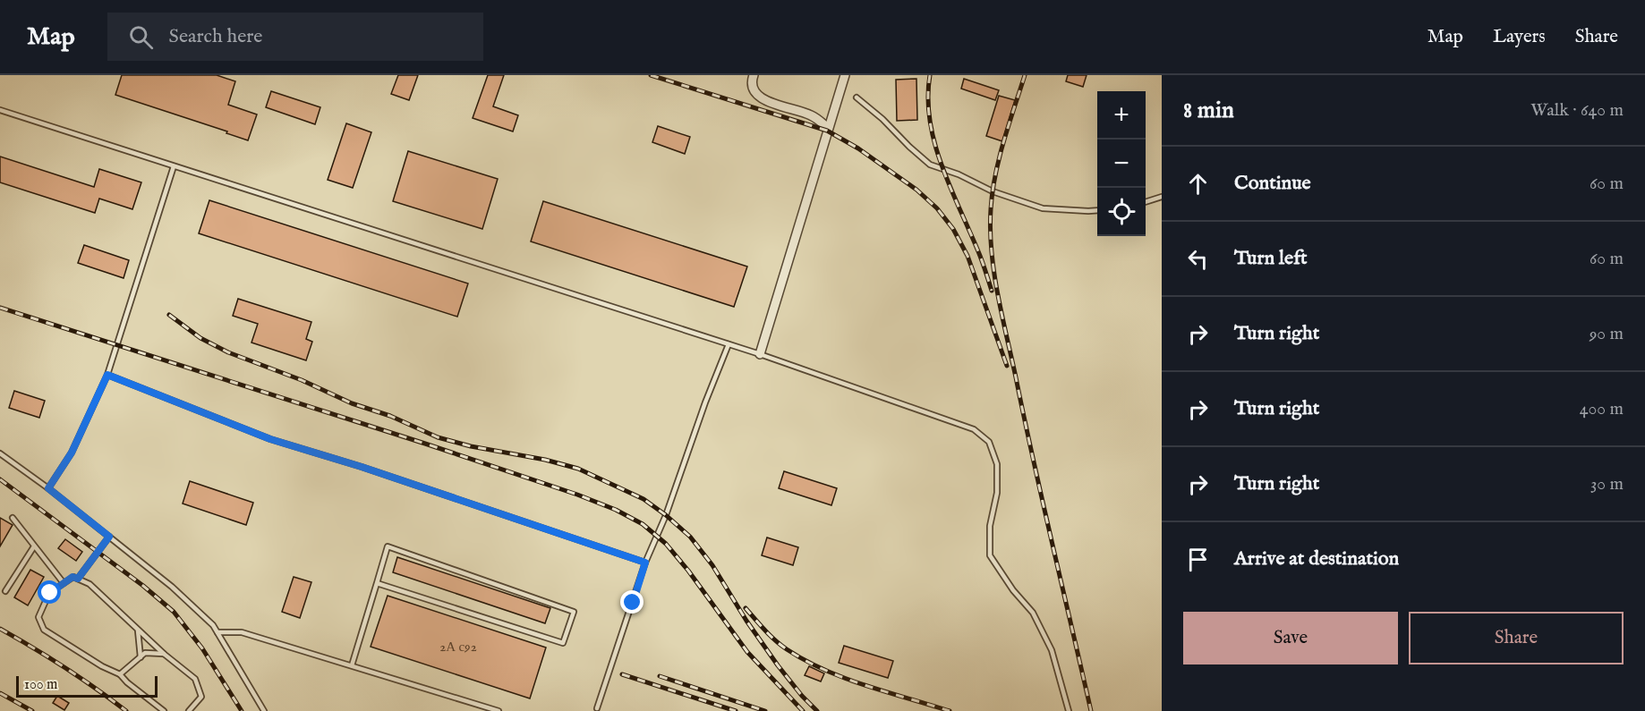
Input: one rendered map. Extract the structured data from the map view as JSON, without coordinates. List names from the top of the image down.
{
  "house_numbers": ["2А с92"],
  "scale_bar": "100 m",
  "page": {
    "header": "Map",
    "search": "Search here",
    "nav": ["Map", "Layers", "Share"],
    "heading": ["8 min", "Walk · 640 m"],
    "map_buttons": ["+", "−"],
    "list": [
      ["Continue", "60 m"],
      ["Turn left", "60 m"],
      ["Turn right", "90 m"],
      ["Turn right", "400 m"],
      ["Turn right", "30 m"],
      "Arrive at destination"
    ],
    "buttons": ["Save", "Share"],
    "scale": "100 m"
  }
}
